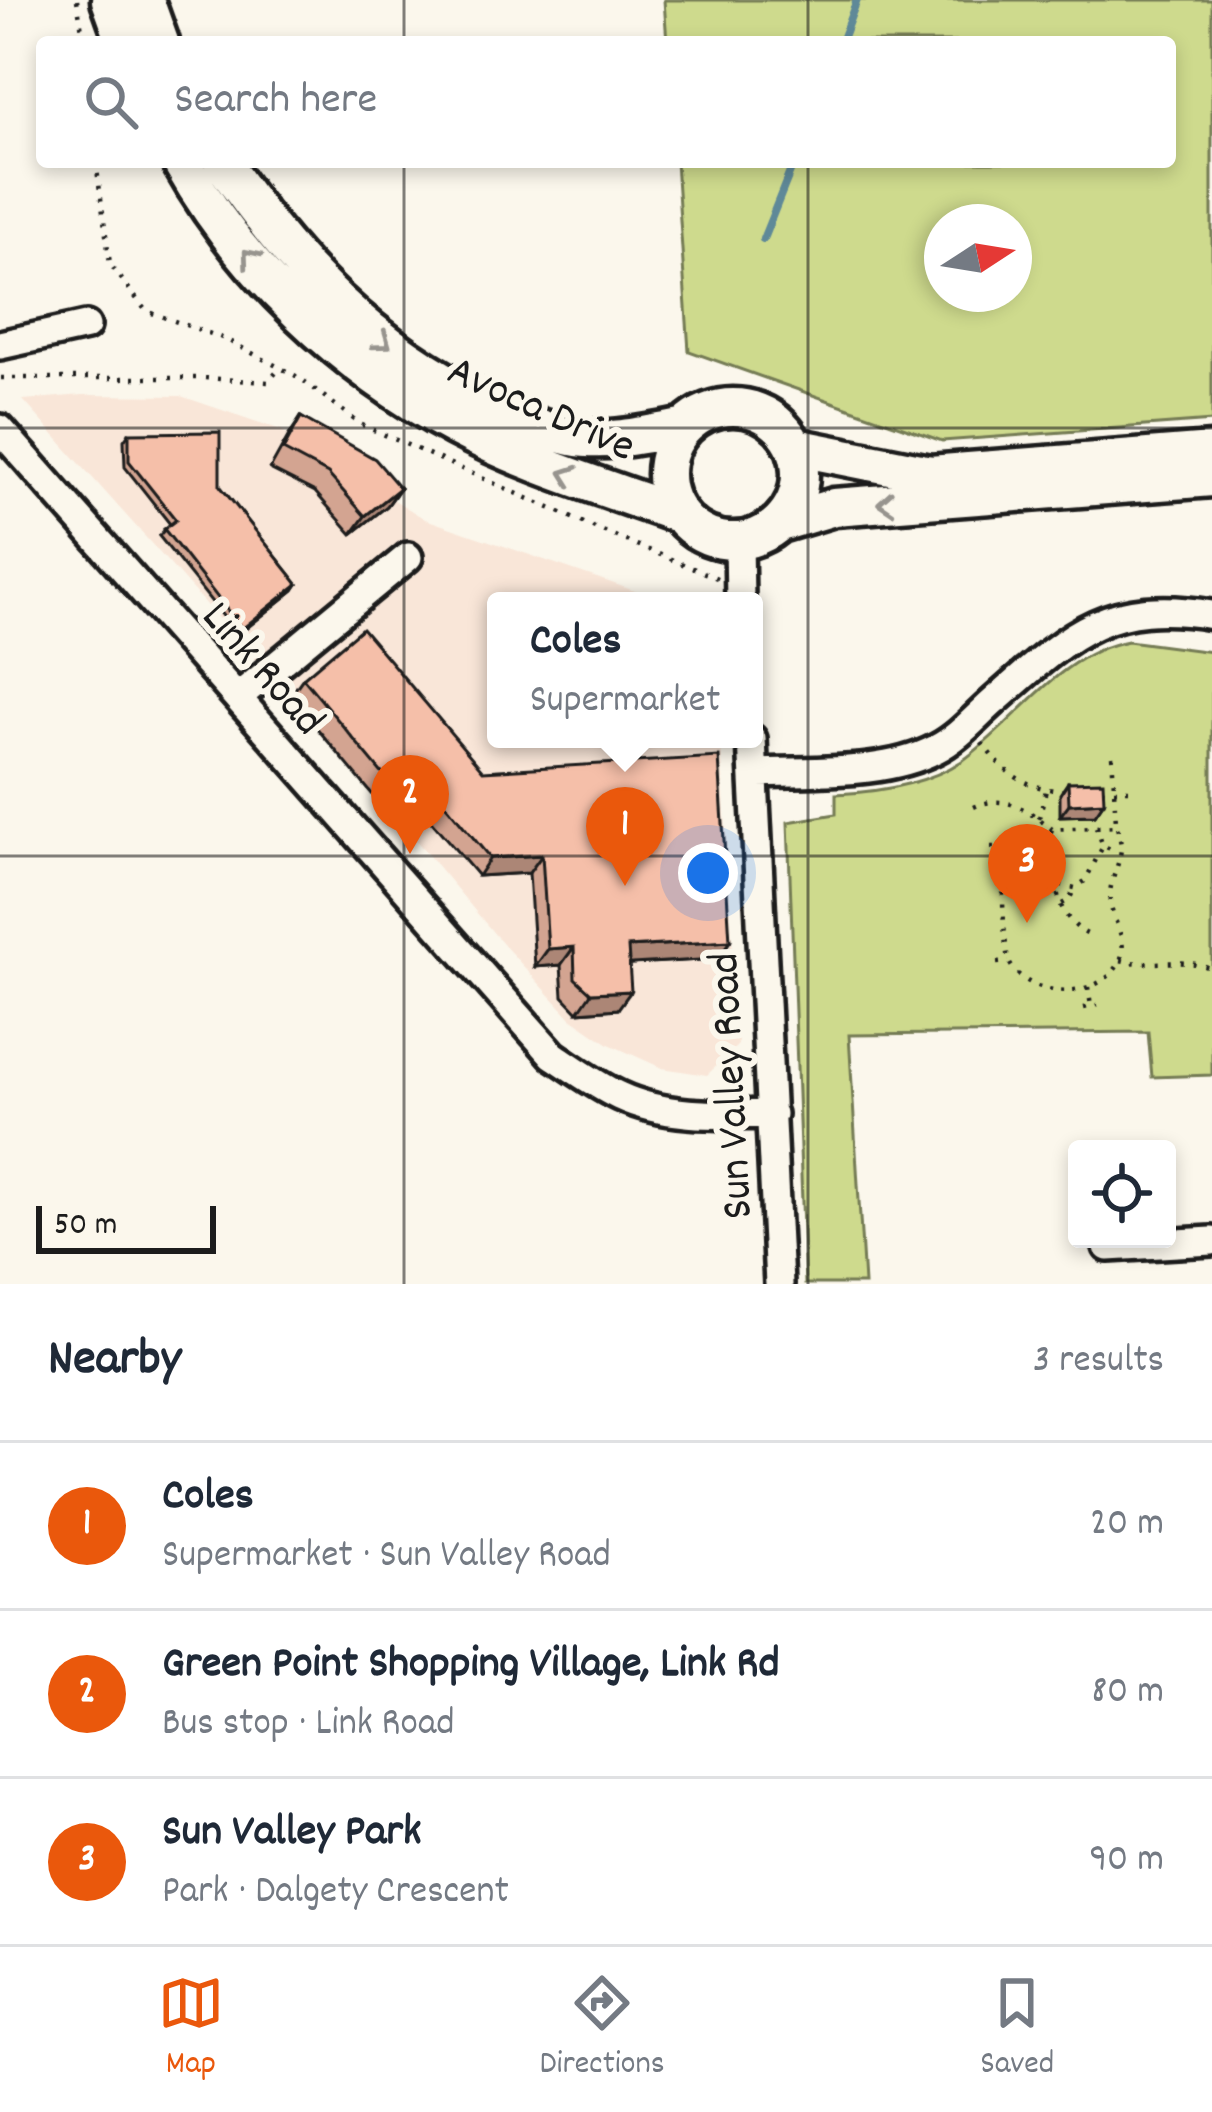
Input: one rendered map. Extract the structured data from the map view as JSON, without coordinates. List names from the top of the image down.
{
  "streets": {
    "main road": ["Avoca Drive"],
    "street": ["Link Road", "Sun Valley Road"]
  },
  "crossings": [
    ["Link Road", "Sun Valley Road"]
  ],
  "scale_bar": "50 m",
  "north": "right",
  "page": {
    "search": "Search here",
    "popup": ["Coles", "Supermarket"],
    "pins": ["2", "1", "3"],
    "scale": "50 m",
    "heading": ["Nearby", "3 results"],
    "list": [
      {
        "mark": "1",
        "name": "Coles",
        "note": "Supermarket · Sun Valley Road",
        "value": "20 m"
      },
      {
        "mark": "2",
        "name": "Green Point Shopping Village, Link Rd",
        "note": "Bus stop · Link Road",
        "value": "80 m"
      },
      {
        "mark": "3",
        "name": "Sun Valley Park",
        "note": "Park · Dalgety Crescent",
        "value": "90 m"
      }
    ],
    "nav": ["Map", "Directions", "Saved"]
  }
}
